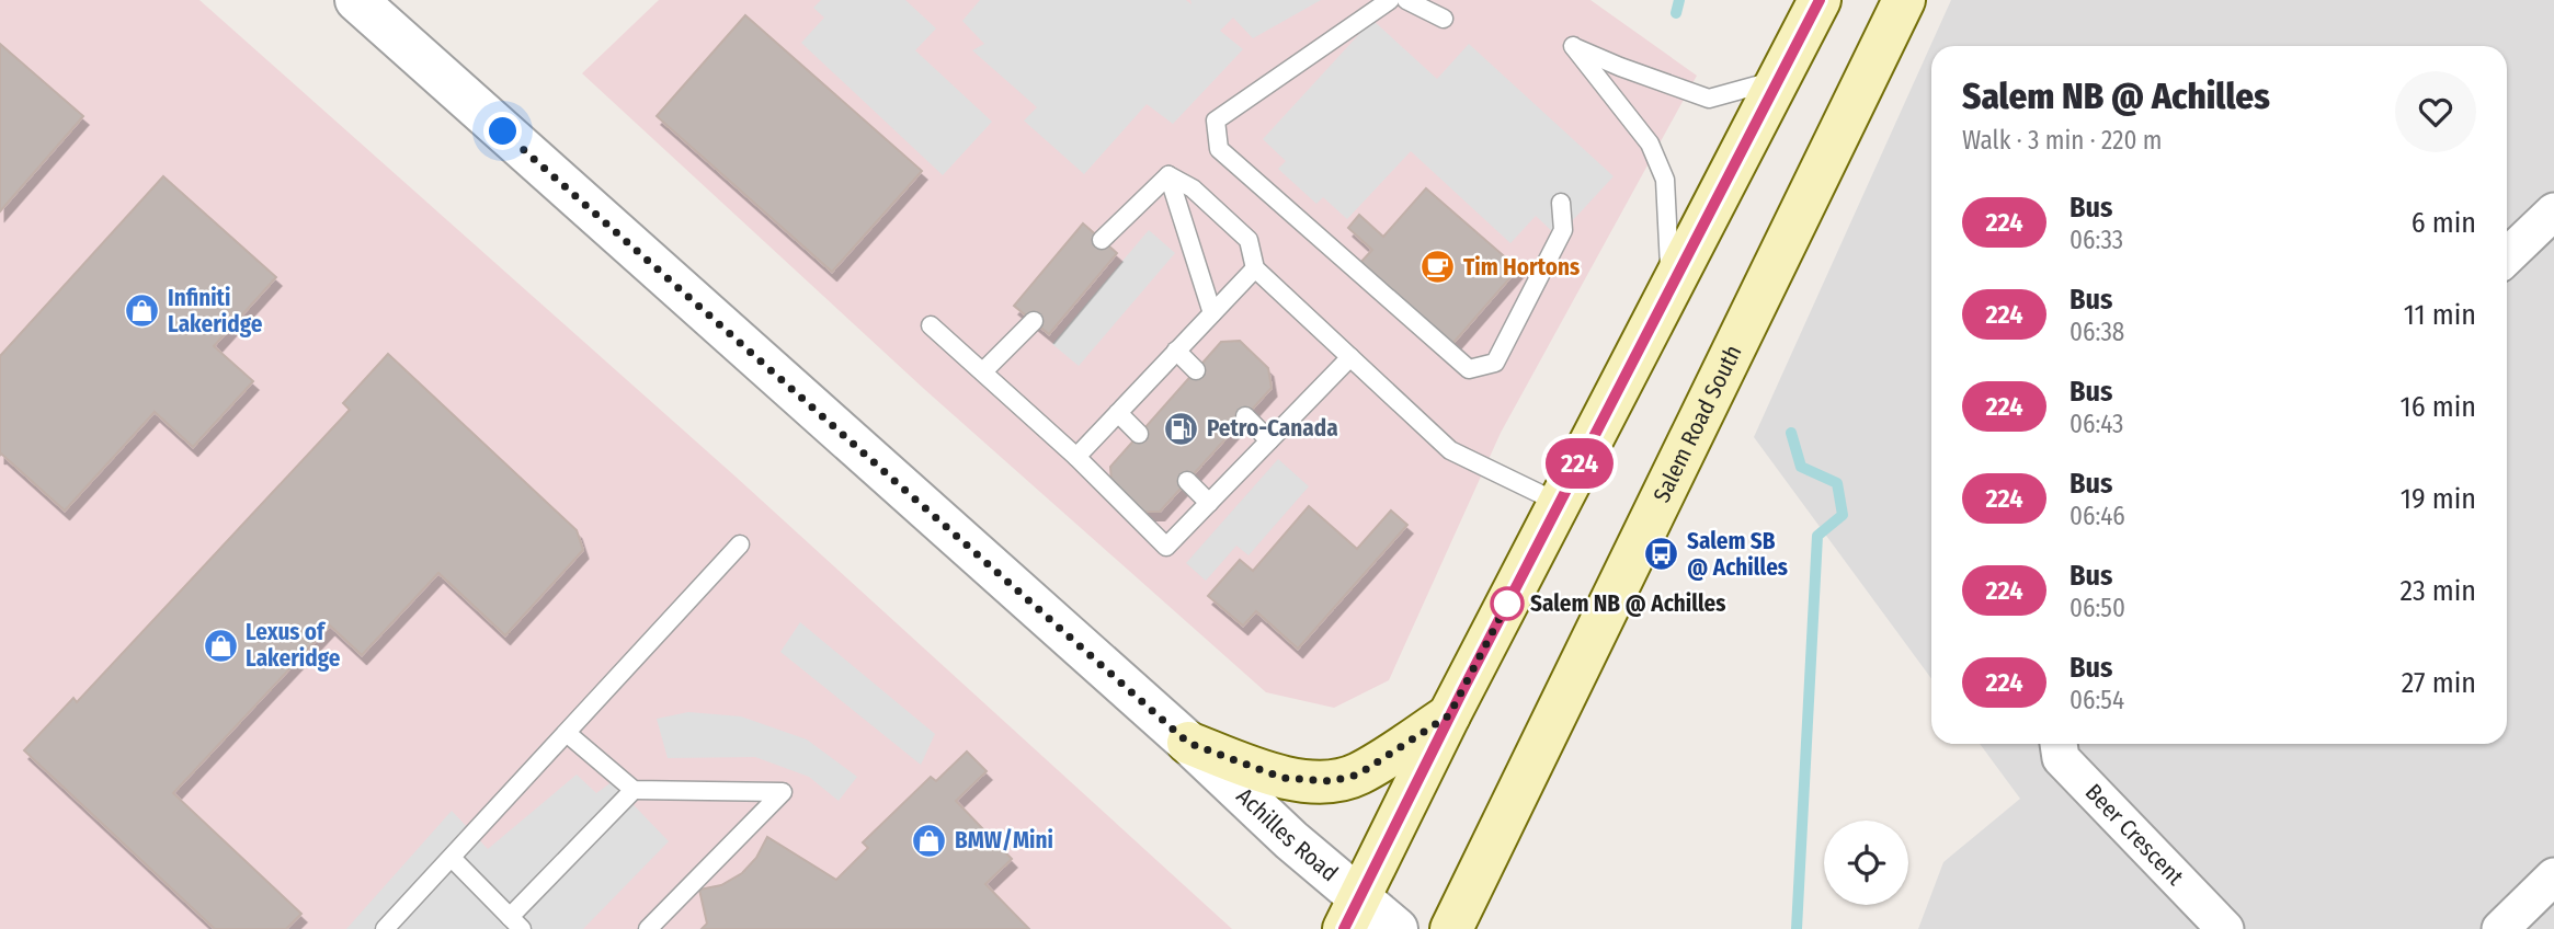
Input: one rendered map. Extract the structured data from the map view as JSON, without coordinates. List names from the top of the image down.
{
  "streets": {
    "main road": ["Salem Road South"],
    "street": ["Achilles Road", "Beer Crescent"]
  },
  "places": {
    "cafe": ["Tim Hortons"],
    "shop": ["Infiniti Lakeridge", "Lexus of Lakeridge", "BMW/Mini"],
    "fuel station": ["Petro-Canada"],
    "bus stop": ["Salem SB @ Achilles"],
    "other": ["Salem NB @ Achilles"]
  },
  "lines": ["bus line 224"],
  "page": {
    "on_map": "224",
    "heading": ["Salem NB @ Achilles", "Walk · 3 min · 220 m"],
    "list": [
      {
        "mark": "224",
        "name": "Bus",
        "note": "06:33",
        "value": "6 min"
      },
      {
        "mark": "224",
        "name": "Bus",
        "note": "06:38",
        "value": "11 min"
      },
      {
        "mark": "224",
        "name": "Bus",
        "note": "06:43",
        "value": "16 min"
      },
      {
        "mark": "224",
        "name": "Bus",
        "note": "06:46",
        "value": "19 min"
      },
      {
        "mark": "224",
        "name": "Bus",
        "note": "06:50",
        "value": "23 min"
      },
      {
        "mark": "224",
        "name": "Bus",
        "note": "06:54",
        "value": "27 min"
      }
    ]
  }
}
